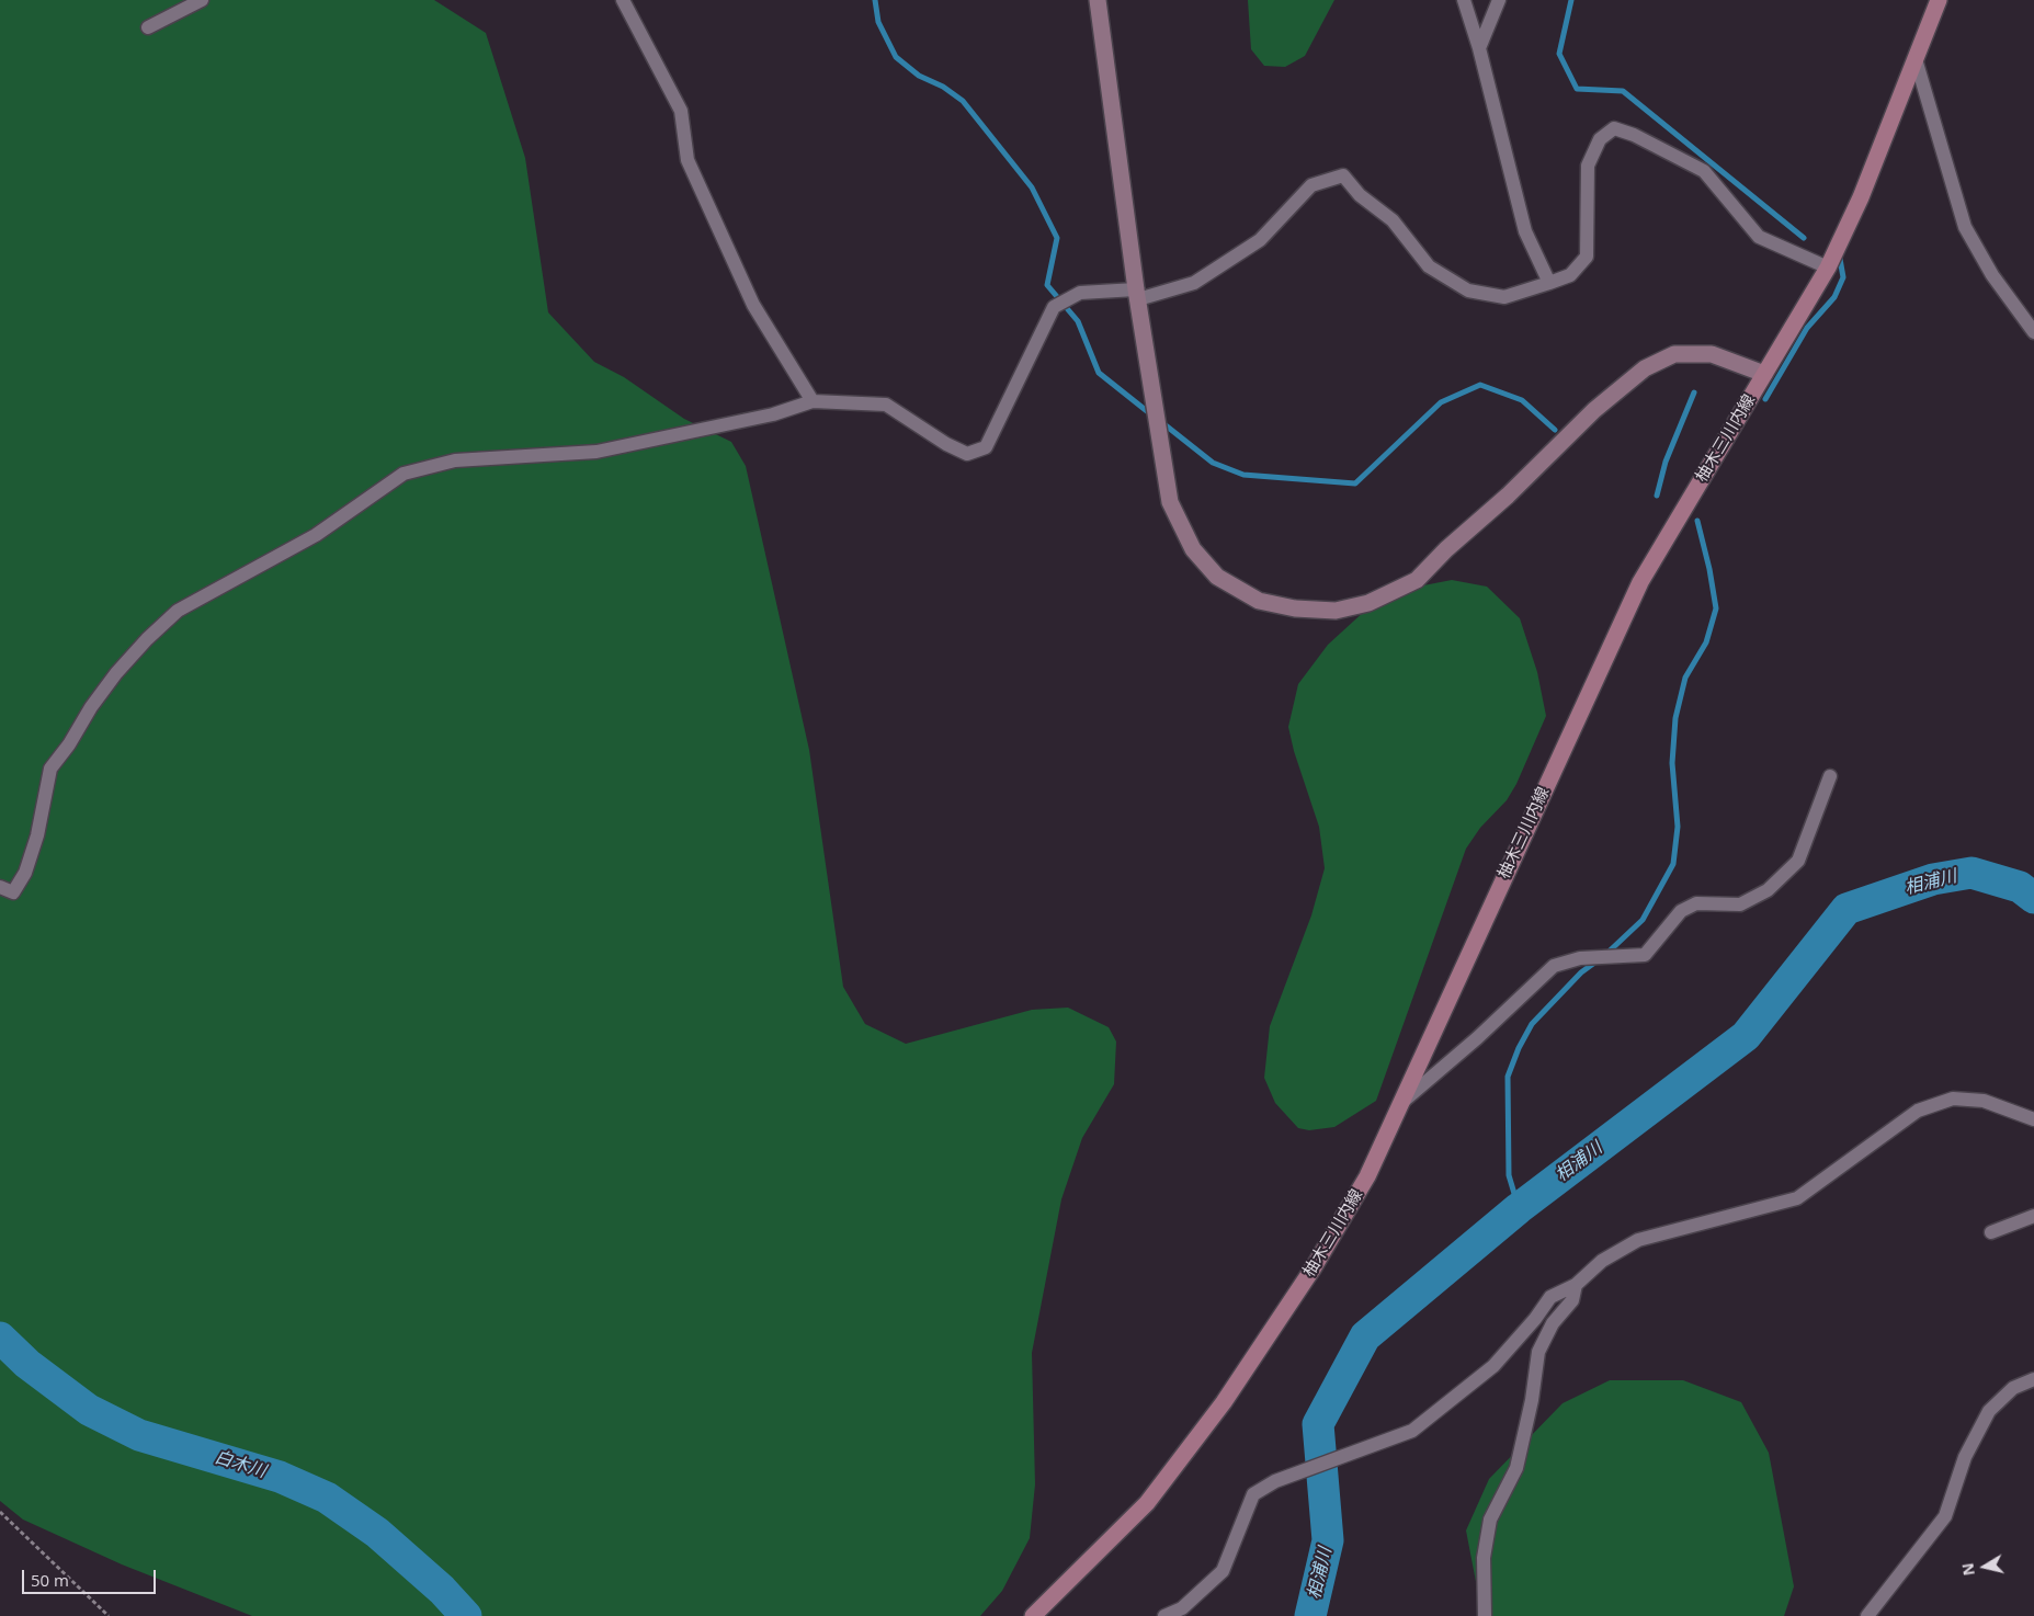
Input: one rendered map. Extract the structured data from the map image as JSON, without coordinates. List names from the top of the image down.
{
  "streets": {
    "main road": ["柚木三川内線"]
  },
  "water": ["相浦川", "白木川"],
  "scale_bar": "50 m",
  "north": "left"
}
